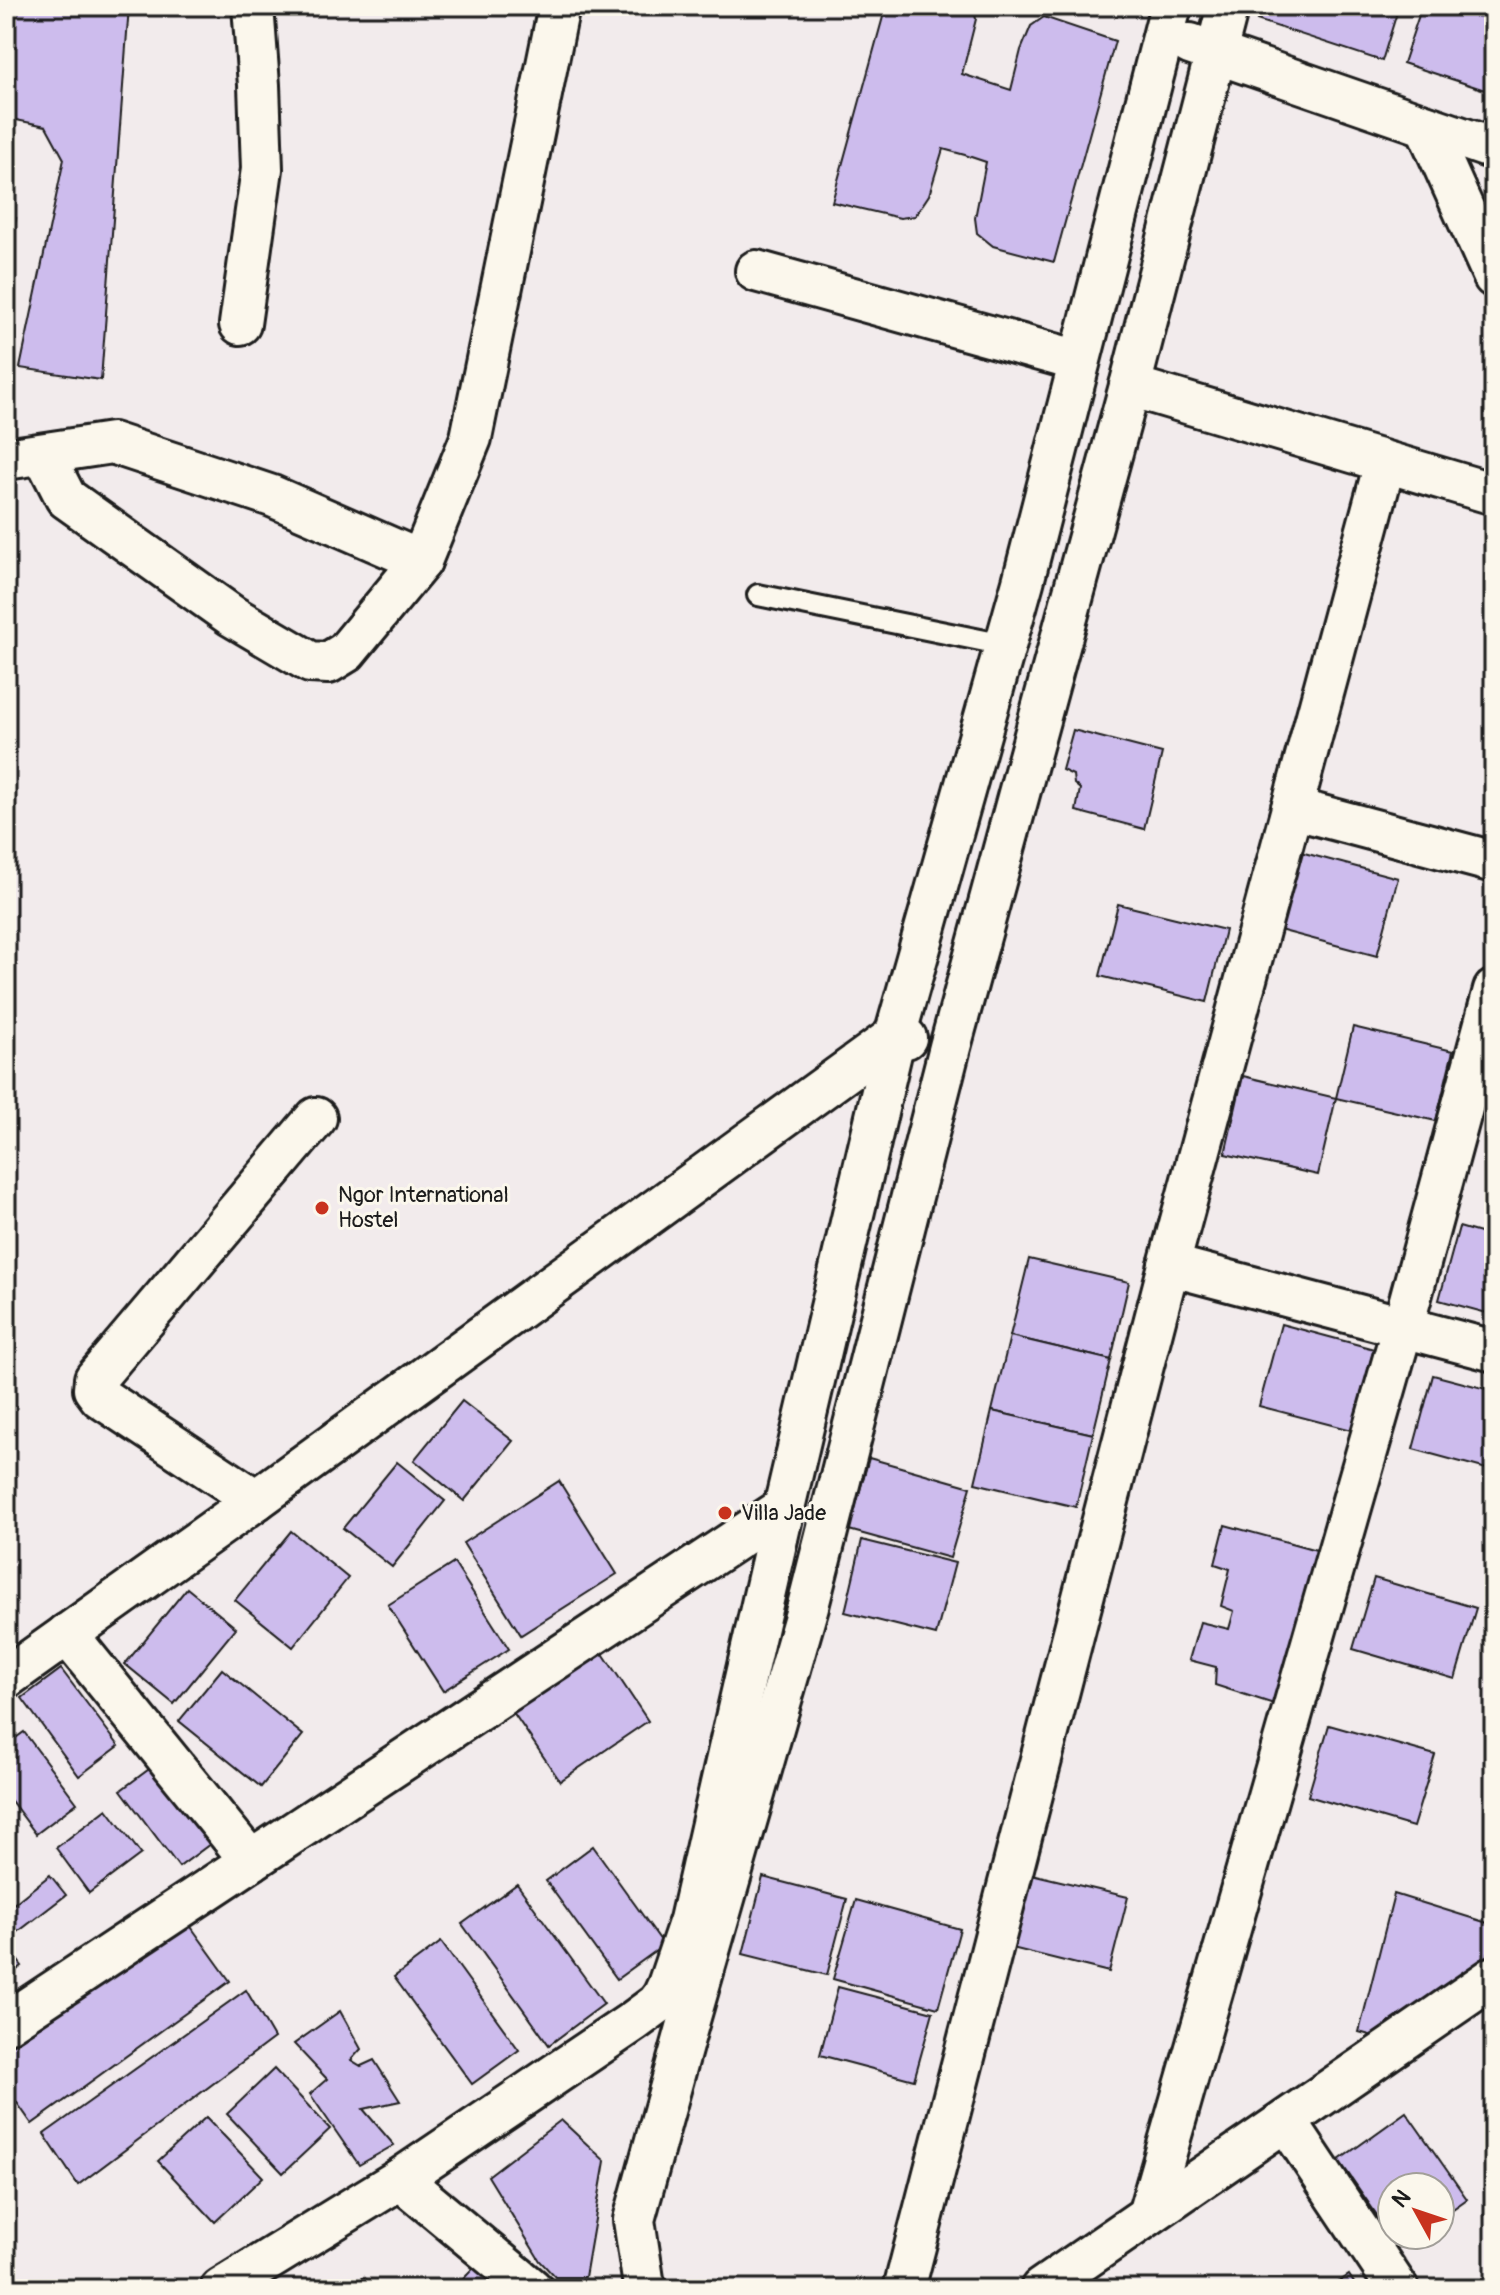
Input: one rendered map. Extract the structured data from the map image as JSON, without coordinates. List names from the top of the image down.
{
  "places": ["Ngor International Hostel", "Villa Jade"],
  "north": "top left"
}
